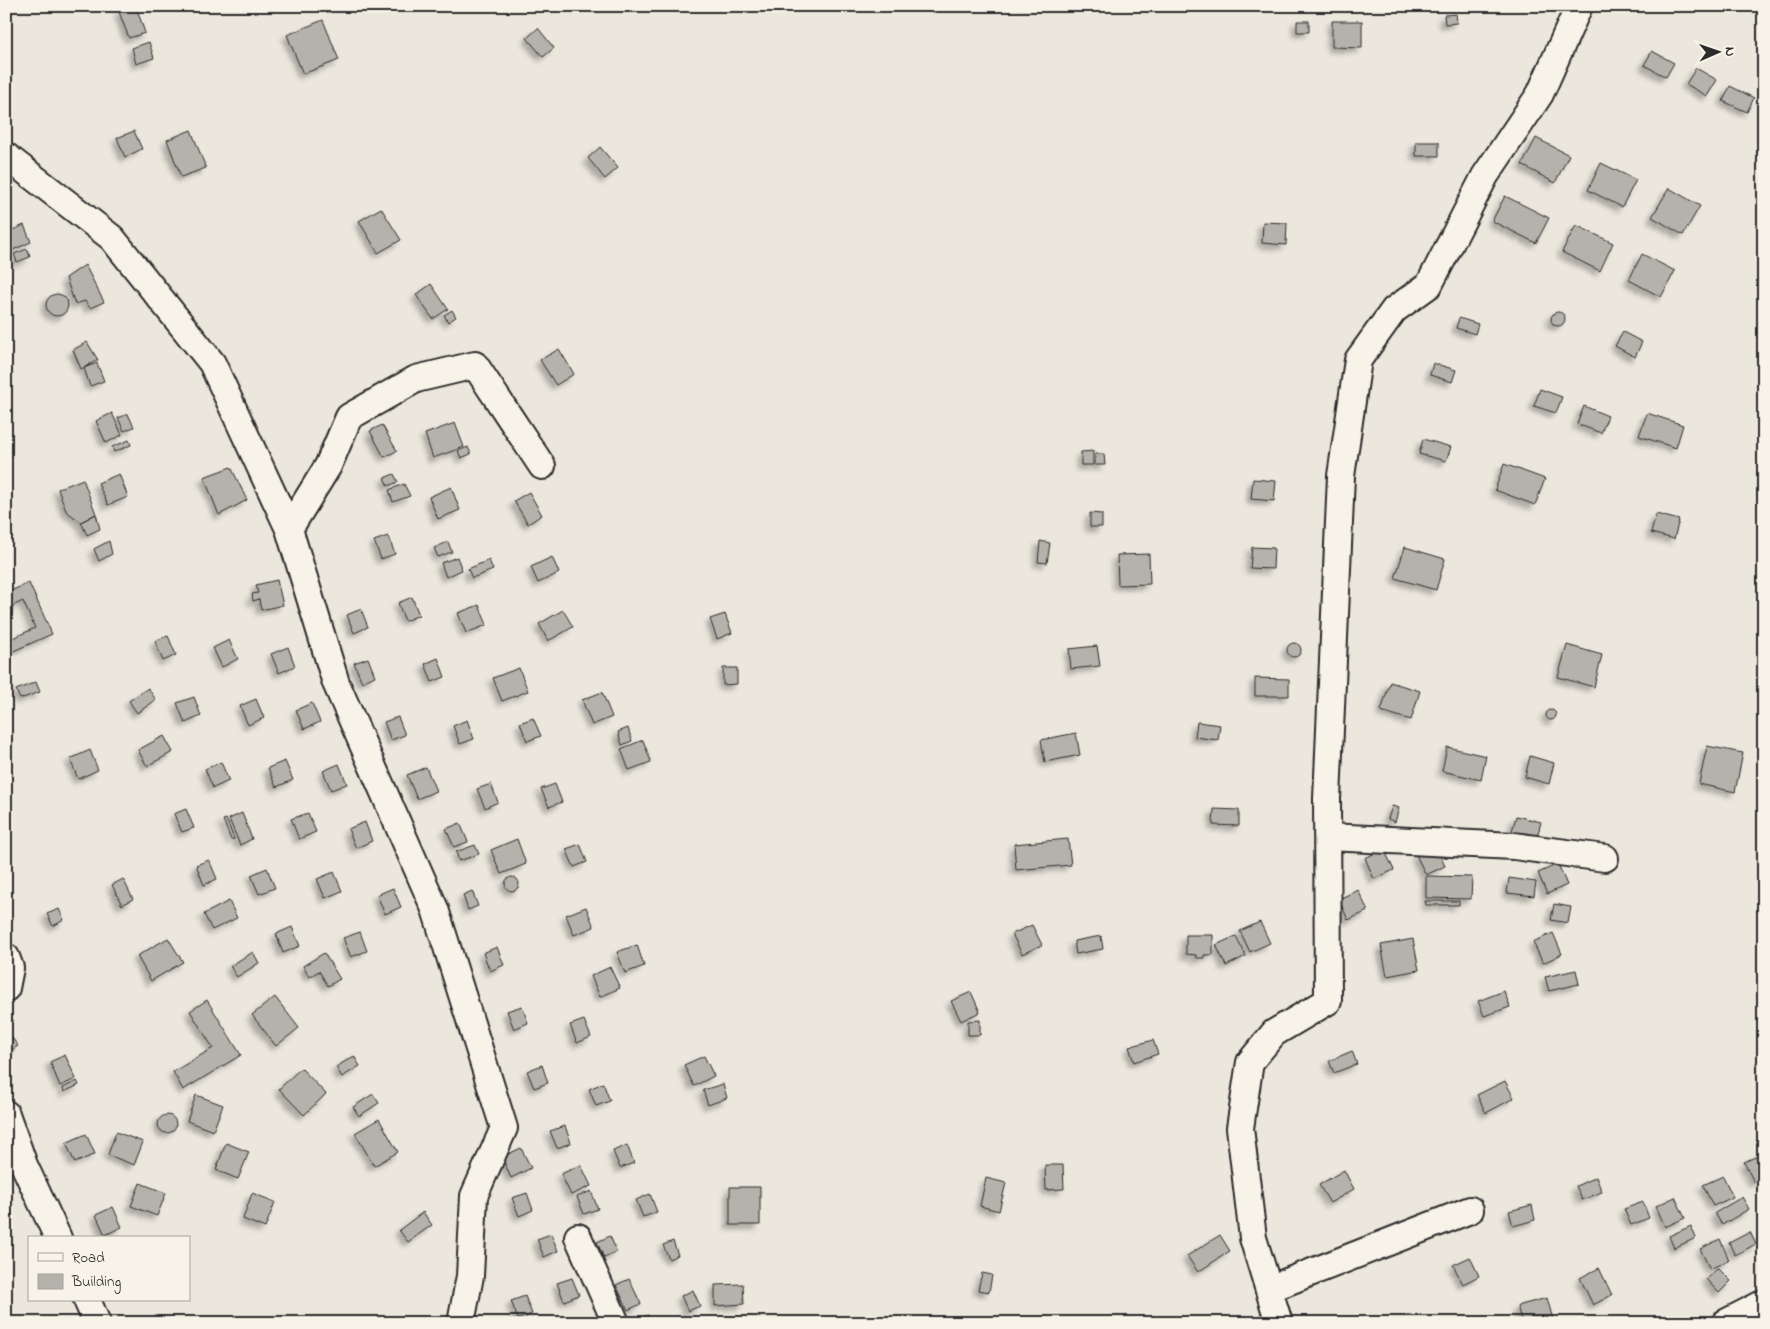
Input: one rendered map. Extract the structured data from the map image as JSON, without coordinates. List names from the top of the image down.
{
  "legend": ["Road", "Building"],
  "north": "right"
}
